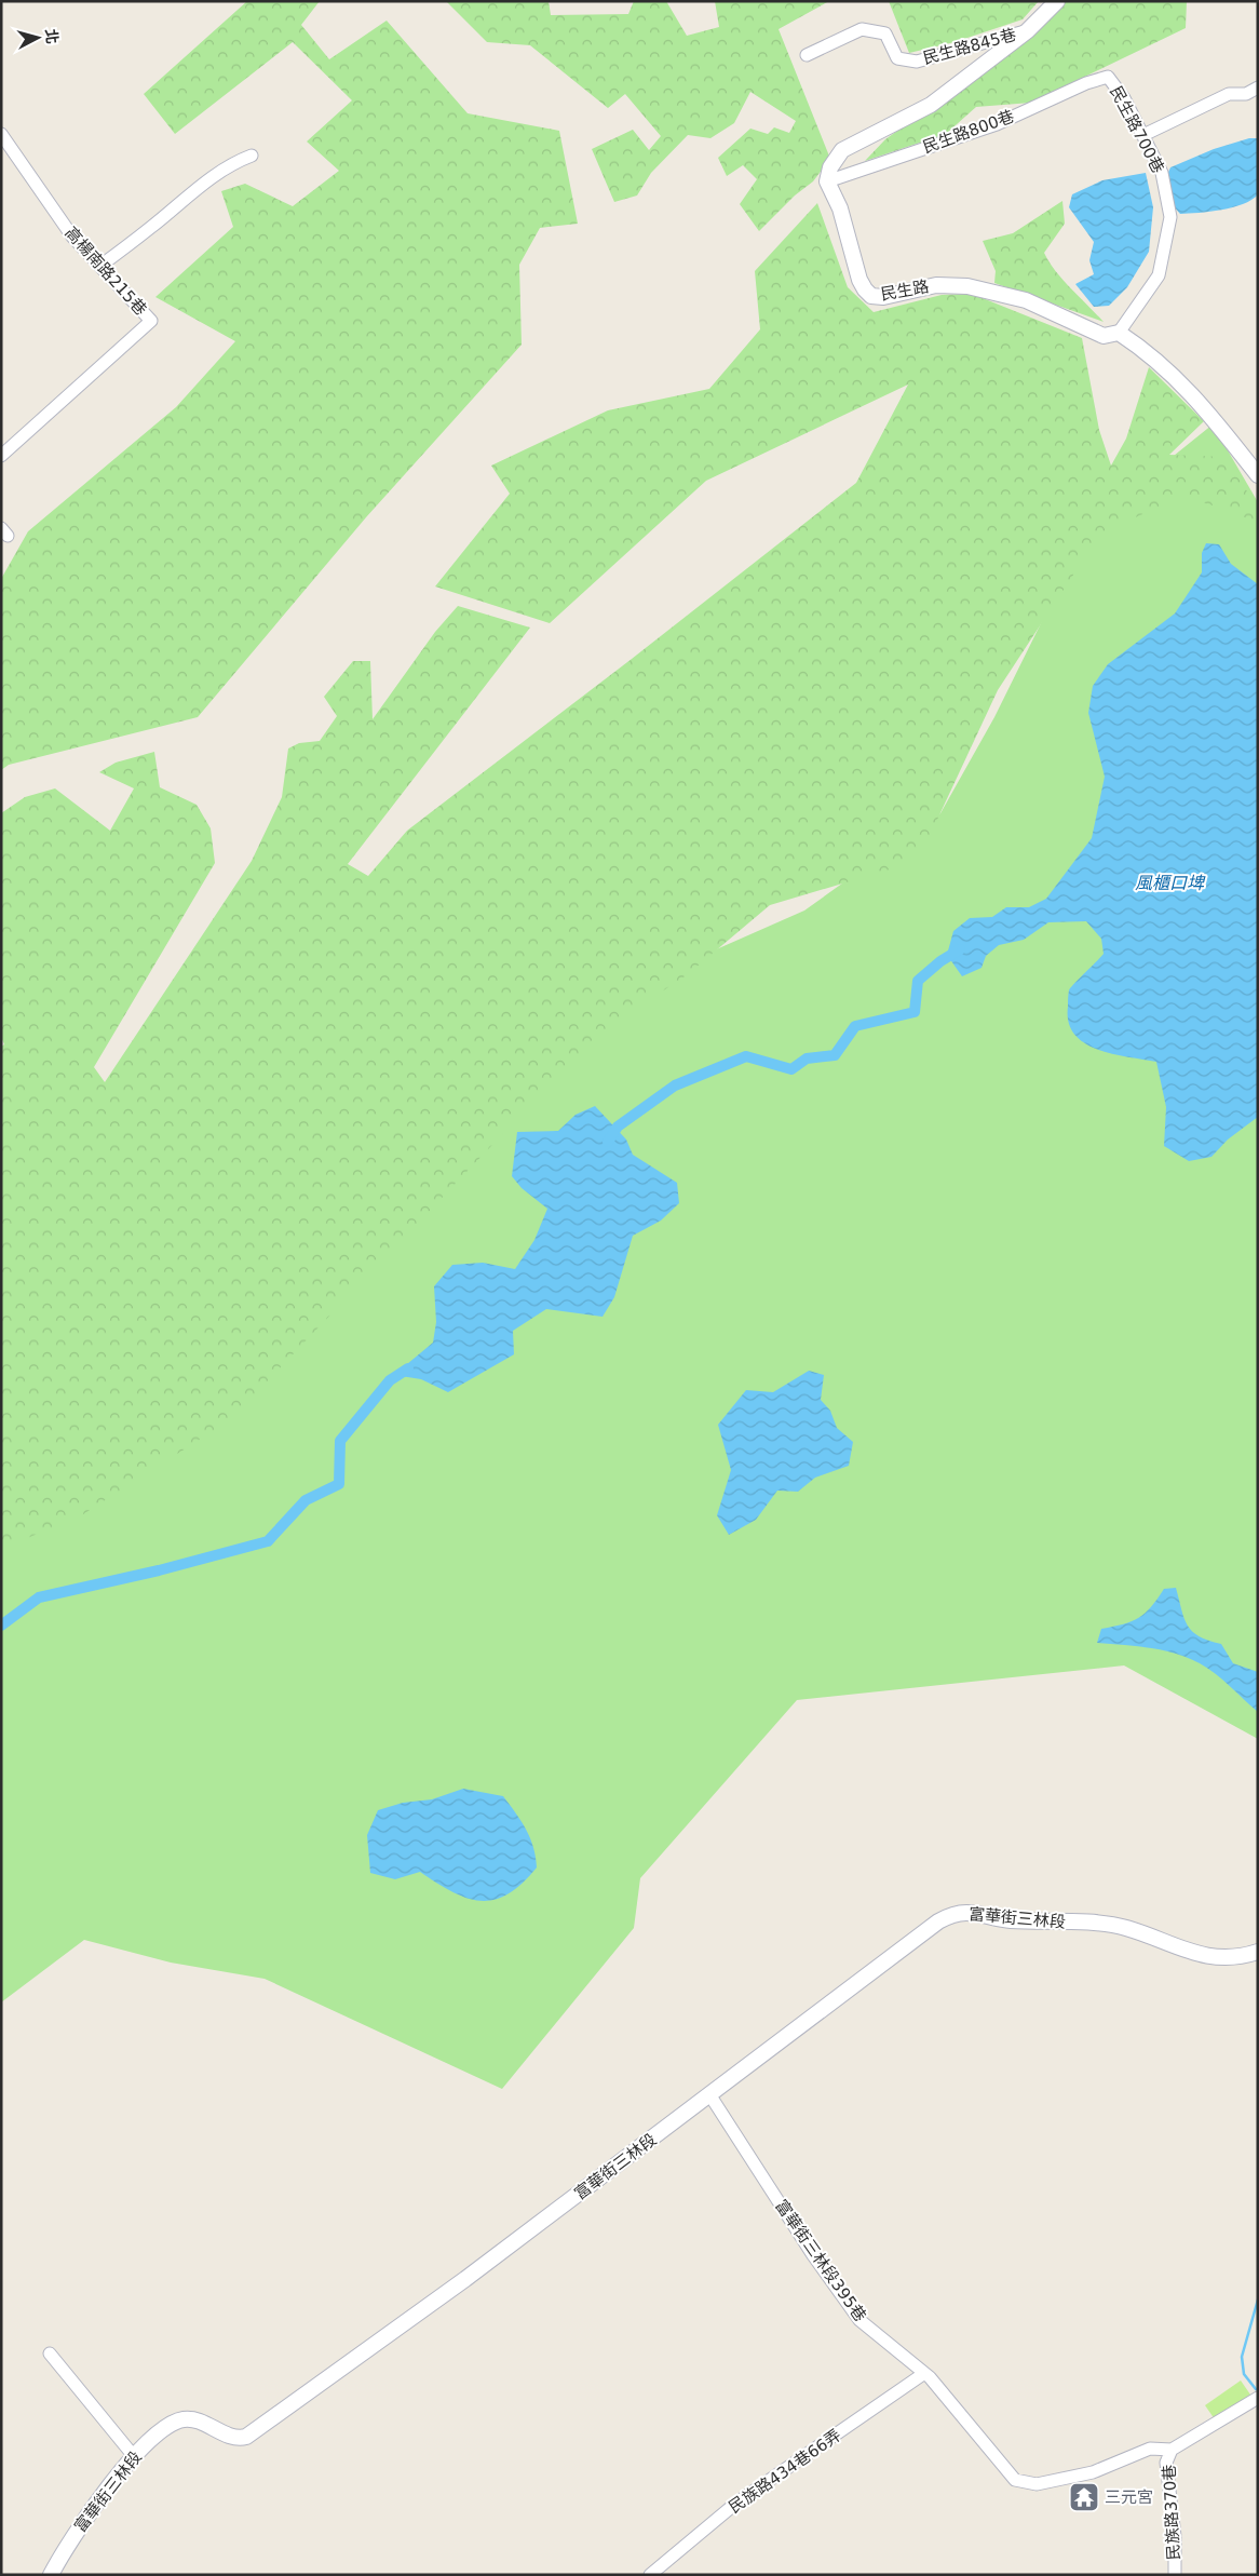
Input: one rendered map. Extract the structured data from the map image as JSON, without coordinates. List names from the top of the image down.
{
  "streets": {
    "street": [
      "民生路845巷",
      "民生路700巷",
      "民生路800巷",
      "高楊南路215巷",
      "民生路",
      "富華街三林段",
      "富華街三林段395巷",
      "民族路434巷66弄",
      "民族路370巷"
    ]
  },
  "crossings": [
    ["民生路700巷", "民生路800巷"],
    ["民生路700巷", "民生路"],
    ["民生路800巷", "民生路"],
    ["富華街三林段", "富華街三林段395巷"],
    ["富華街三林段395巷", "民族路434巷66弄"],
    ["富華街三林段395巷", "民族路370巷"]
  ],
  "water": ["風櫃口埤"],
  "places": {
    "temple": ["三元宮"]
  },
  "north": "right"
}
